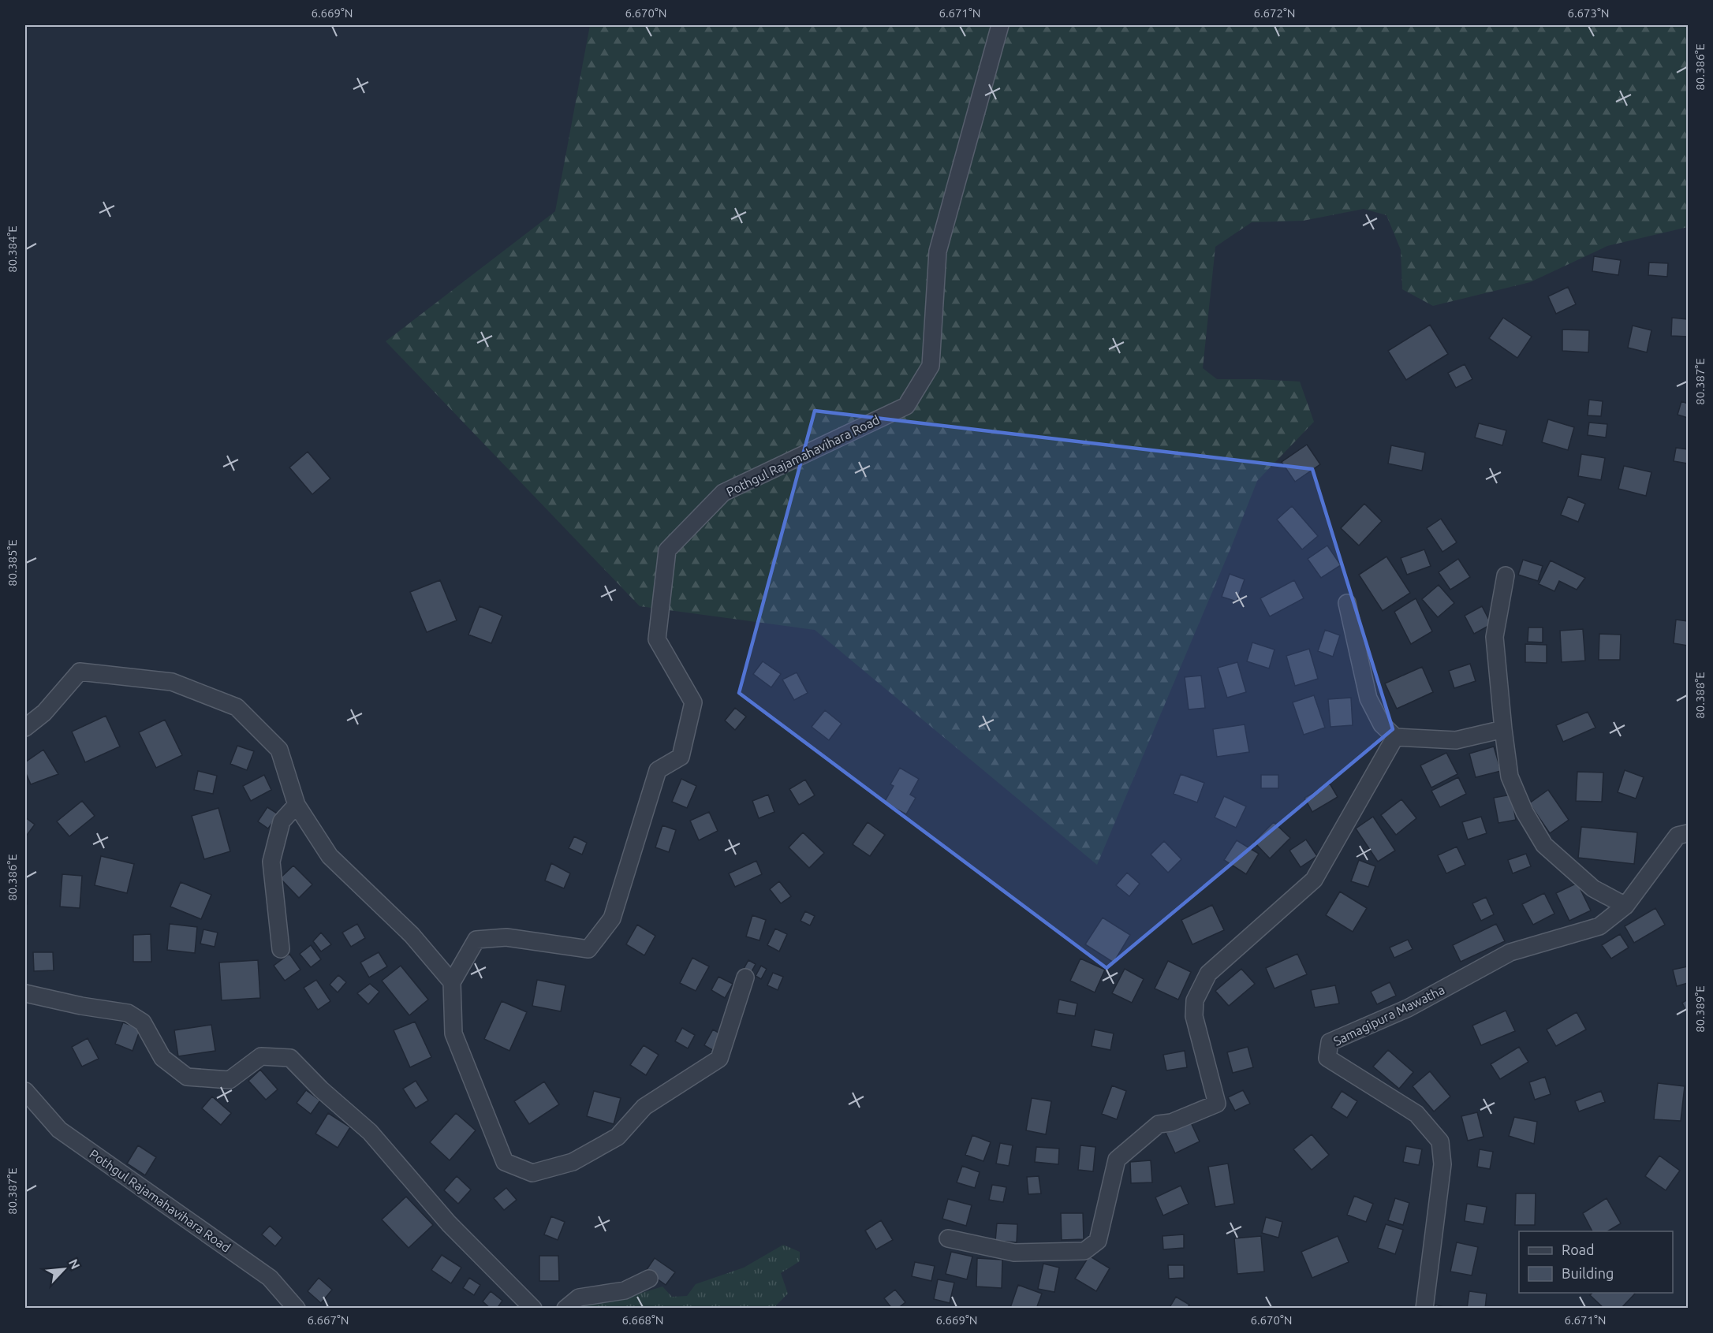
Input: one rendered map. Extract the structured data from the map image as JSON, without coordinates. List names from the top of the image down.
{
  "streets": {
    "street": ["Pothgul Rajamahavihara Road", "Samagipura Mawatha"]
  },
  "legend": ["Road", "Building"],
  "north": "top right",
  "coordinates": [
    "6.669°N",
    "6.670°N",
    "6.671°N",
    "6.672°N",
    "6.673°N",
    "80.386°E",
    "80.384°E",
    "80.387°E",
    "80.385°E",
    "80.388°E",
    "80.389°E",
    "6.667°N",
    "6.668°N"
  ]
}
